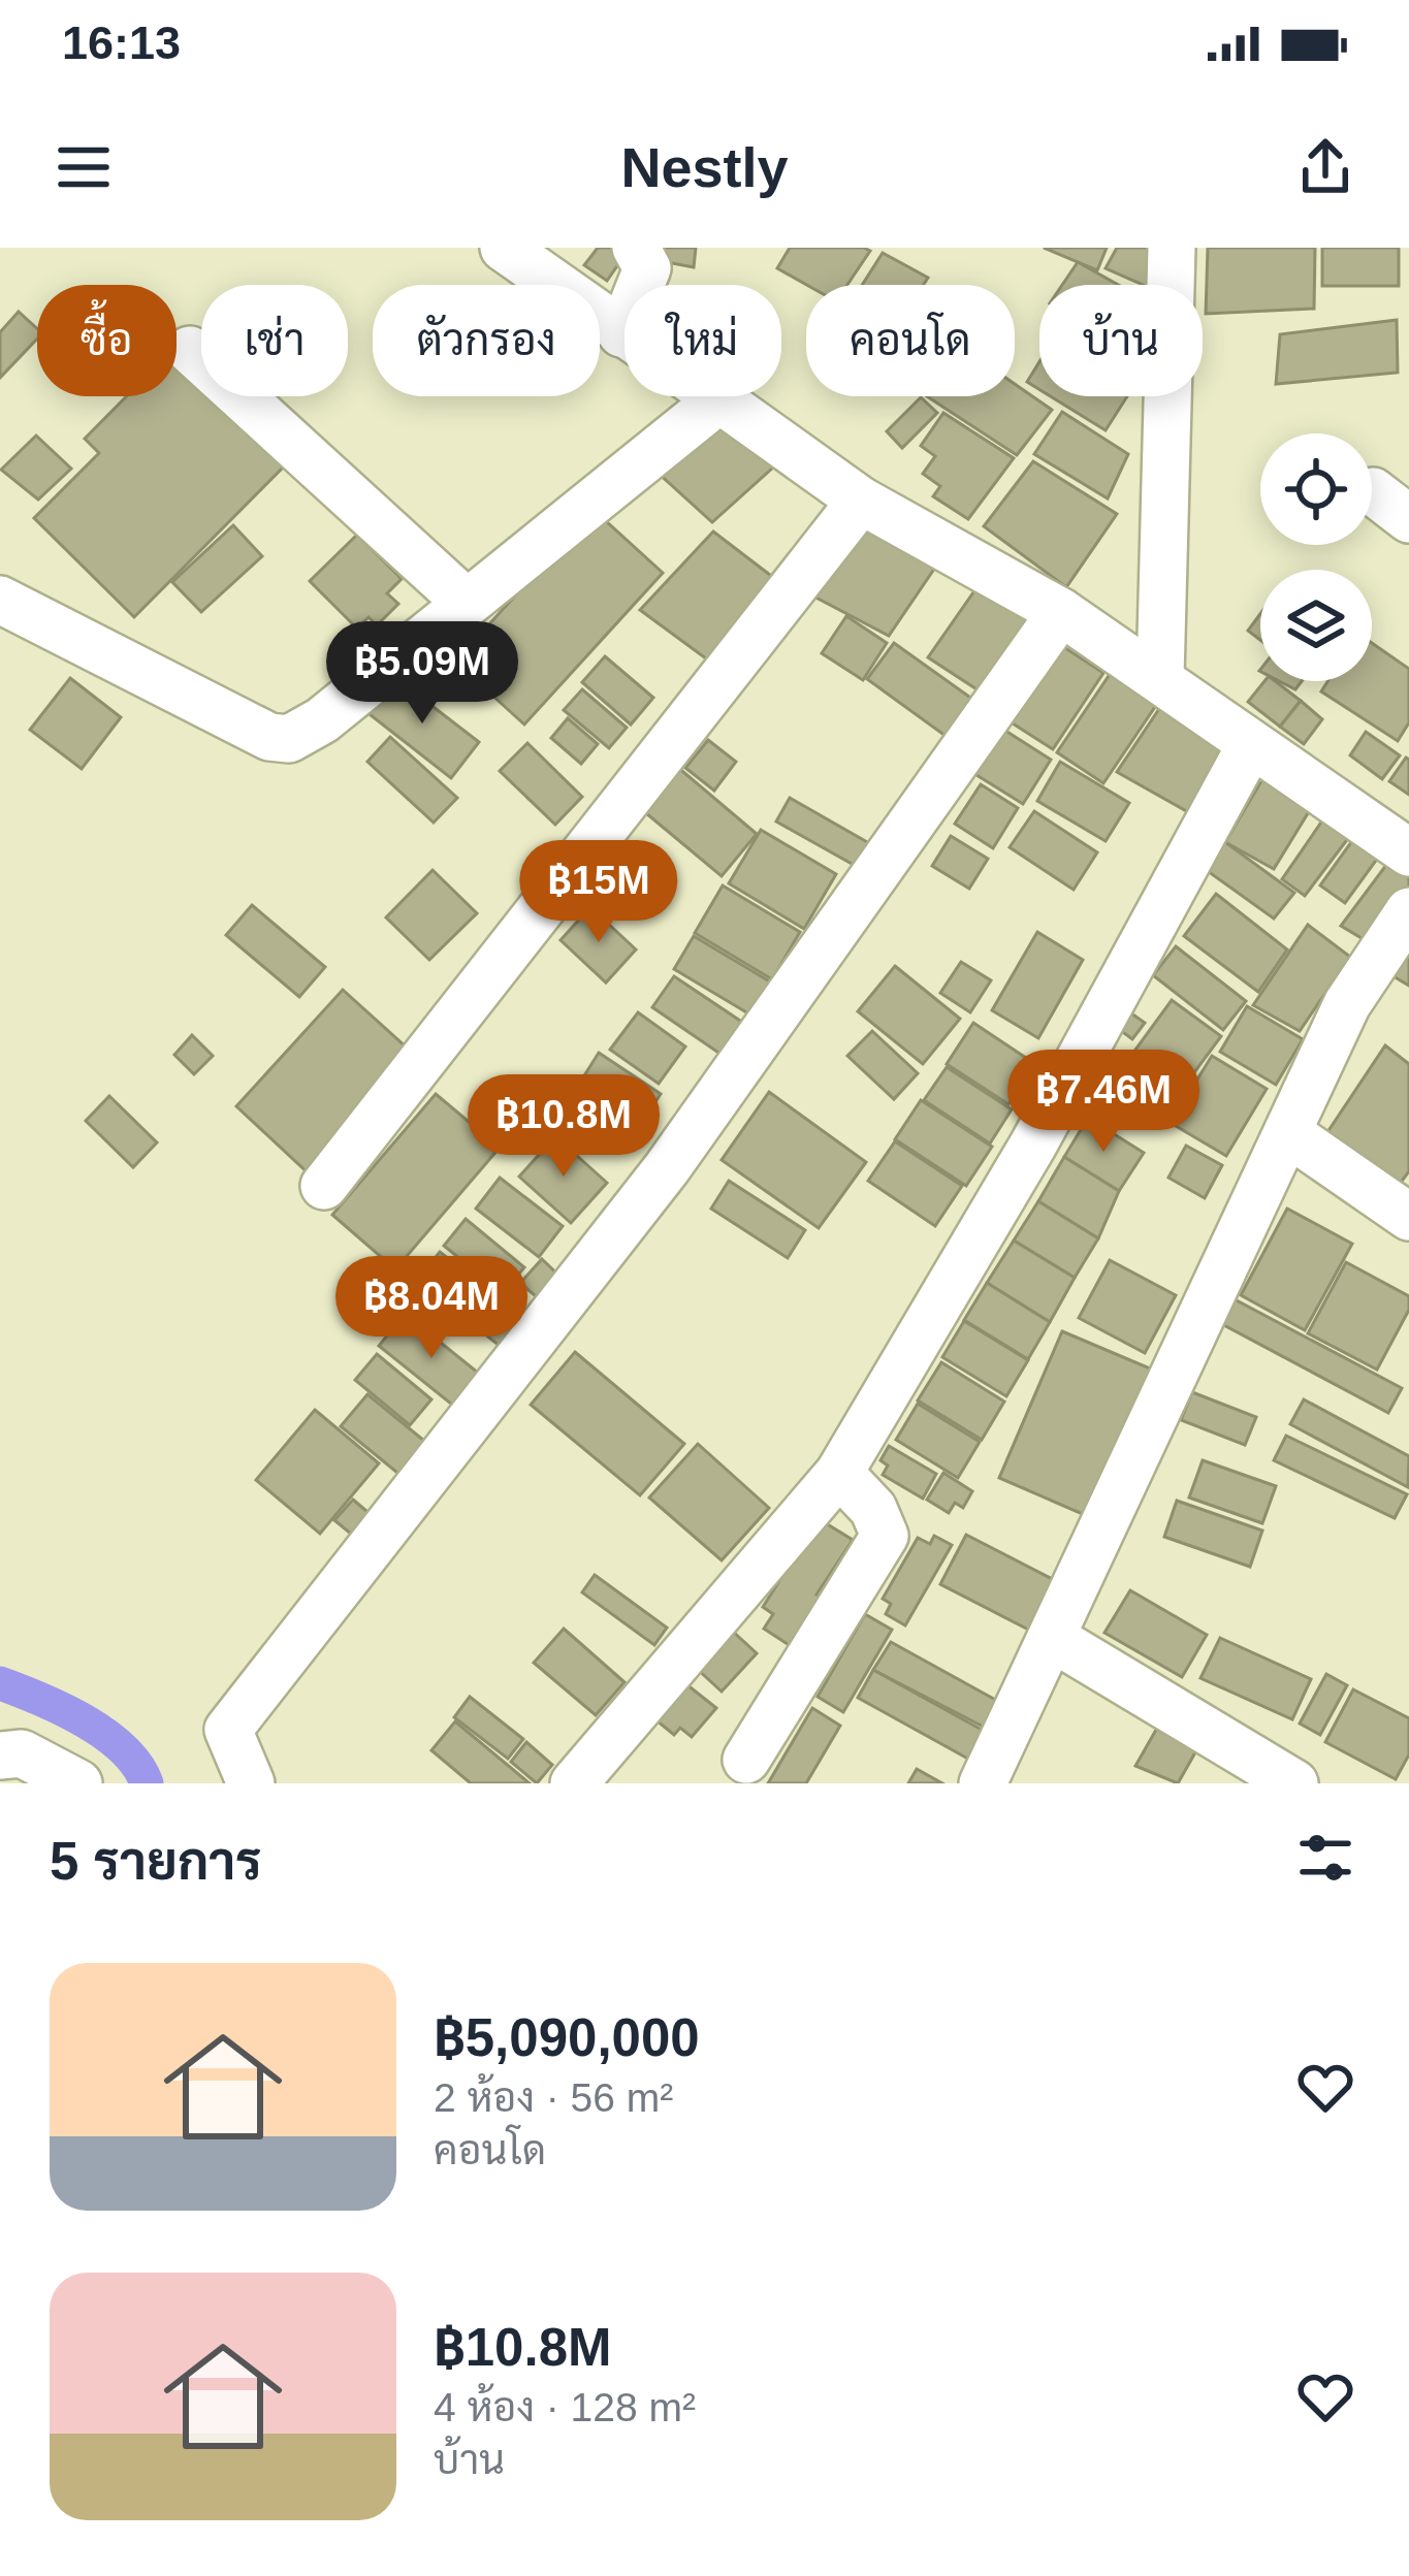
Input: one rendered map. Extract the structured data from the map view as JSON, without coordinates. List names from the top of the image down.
{
  "page": {
    "status": "16:13",
    "header": "Nestly",
    "chip": [
      "ซื้อ",
      "เช่า",
      "ตัวกรอง",
      "ใหม่",
      "คอนโด",
      "บ้าน"
    ],
    "price": [
      "฿5.09M",
      "฿15M",
      "฿7.46M",
      "฿10.8M",
      "฿8.04M"
    ],
    "heading": "5 รายการ",
    "list": [
      {
        "name": "฿5,090,000",
        "note": "2 ห้อง · 56 m² · คอนโด"
      },
      {
        "name": "฿10.8M",
        "note": "4 ห้อง · 128 m² · บ้าน"
      }
    ]
  }
}
